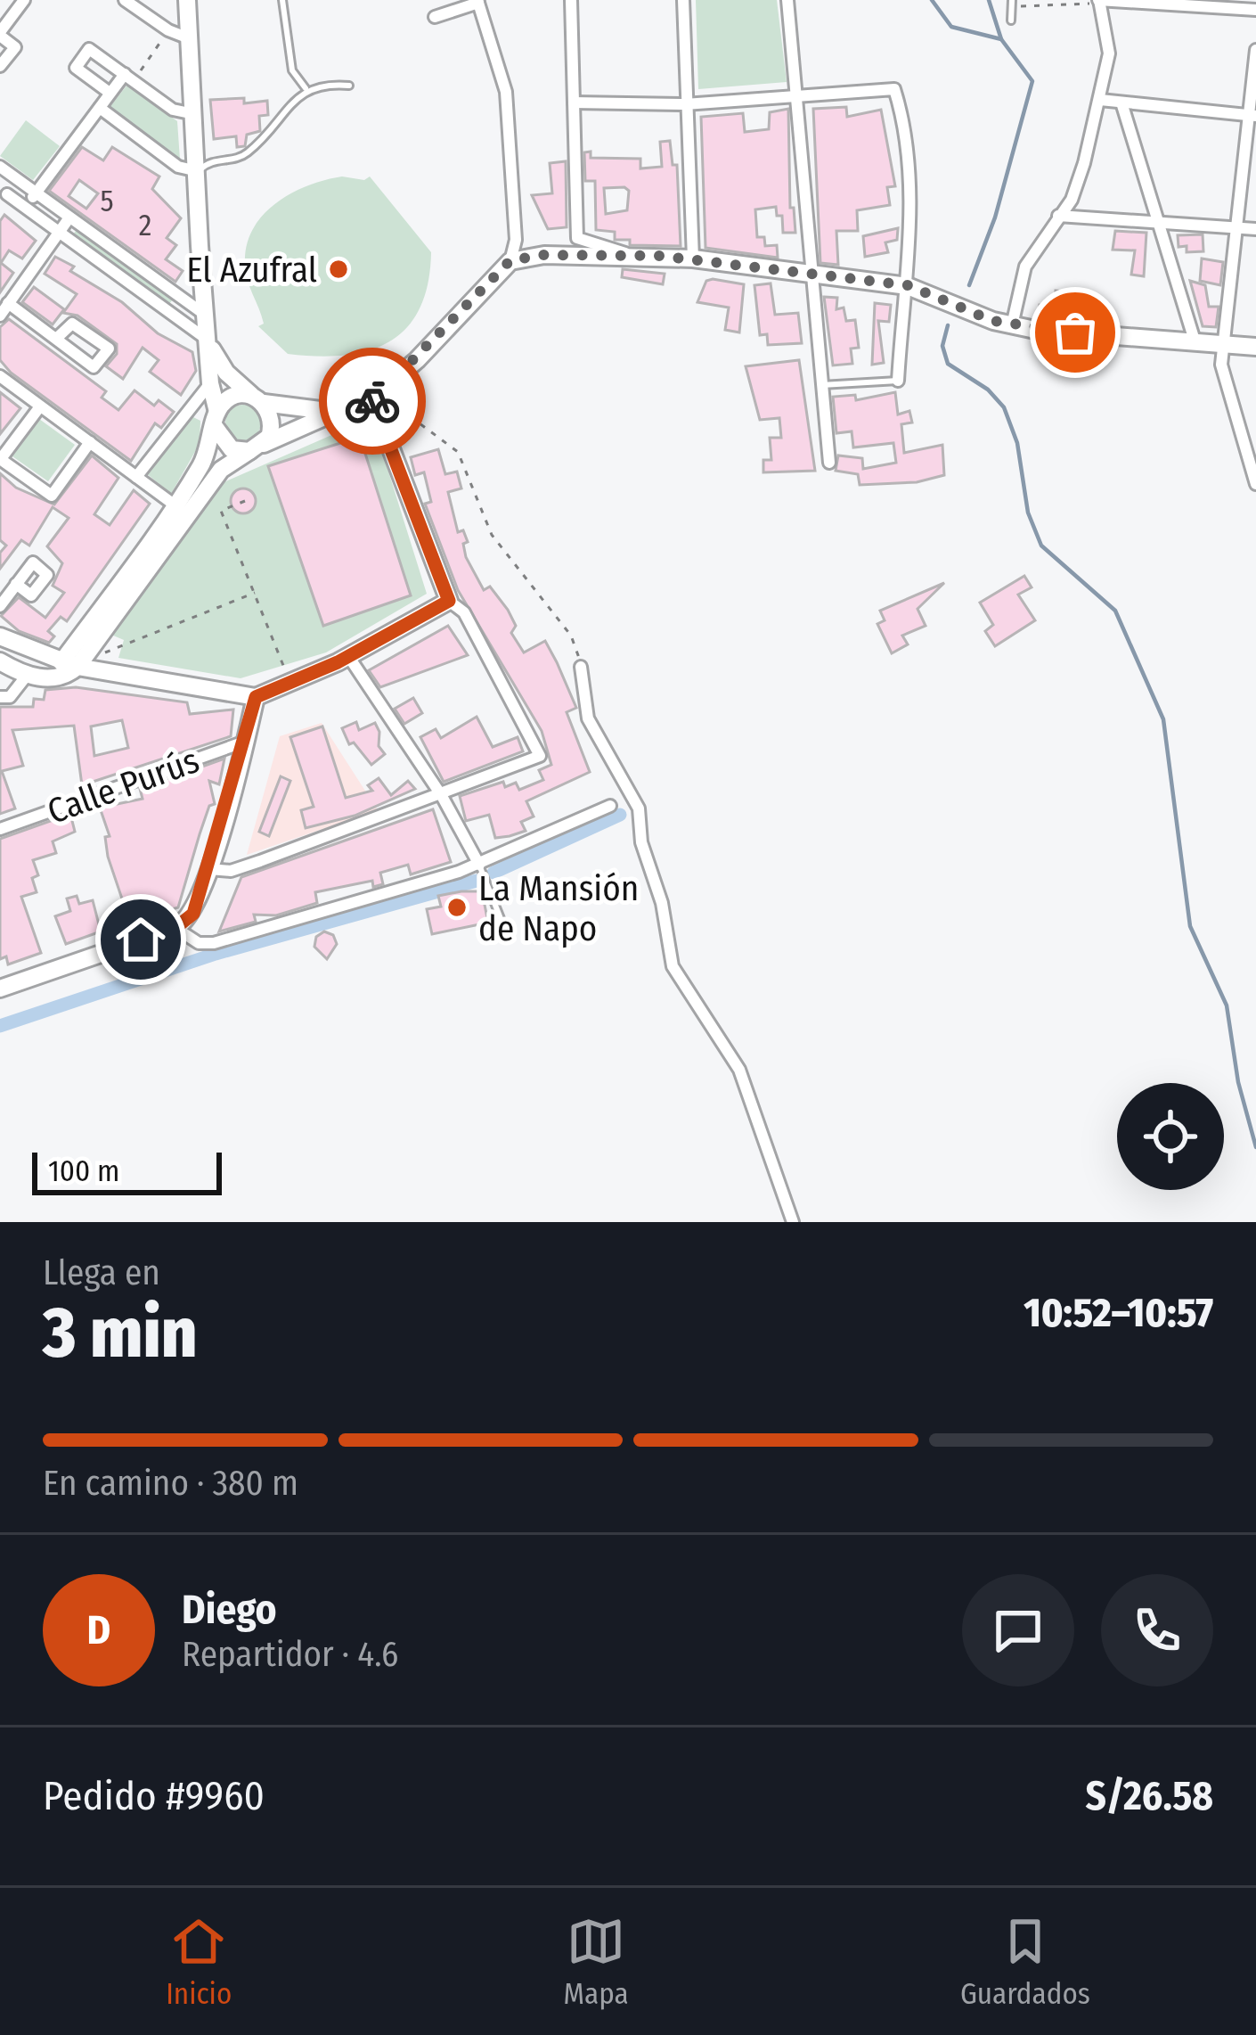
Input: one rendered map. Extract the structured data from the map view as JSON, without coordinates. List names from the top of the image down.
{
  "streets": {
    "street": ["Calle Purús"]
  },
  "places": ["El Azufral", "La Mansión de Napo"],
  "house_numbers": ["5", "2"],
  "scale_bar": "100 m",
  "page": {
    "scale": "100 m",
    "heading": ["3 min", "Llega en", "10:52–10:57"],
    "panel": [
      "Diego",
      "Repartidor · 4.6",
      "Pedido #9960",
      "S/26.58"
    ],
    "bar": "En camino · 380 m",
    "round": "D",
    "tabs": ["Inicio", "Mapa", "Guardados"]
  }
}
